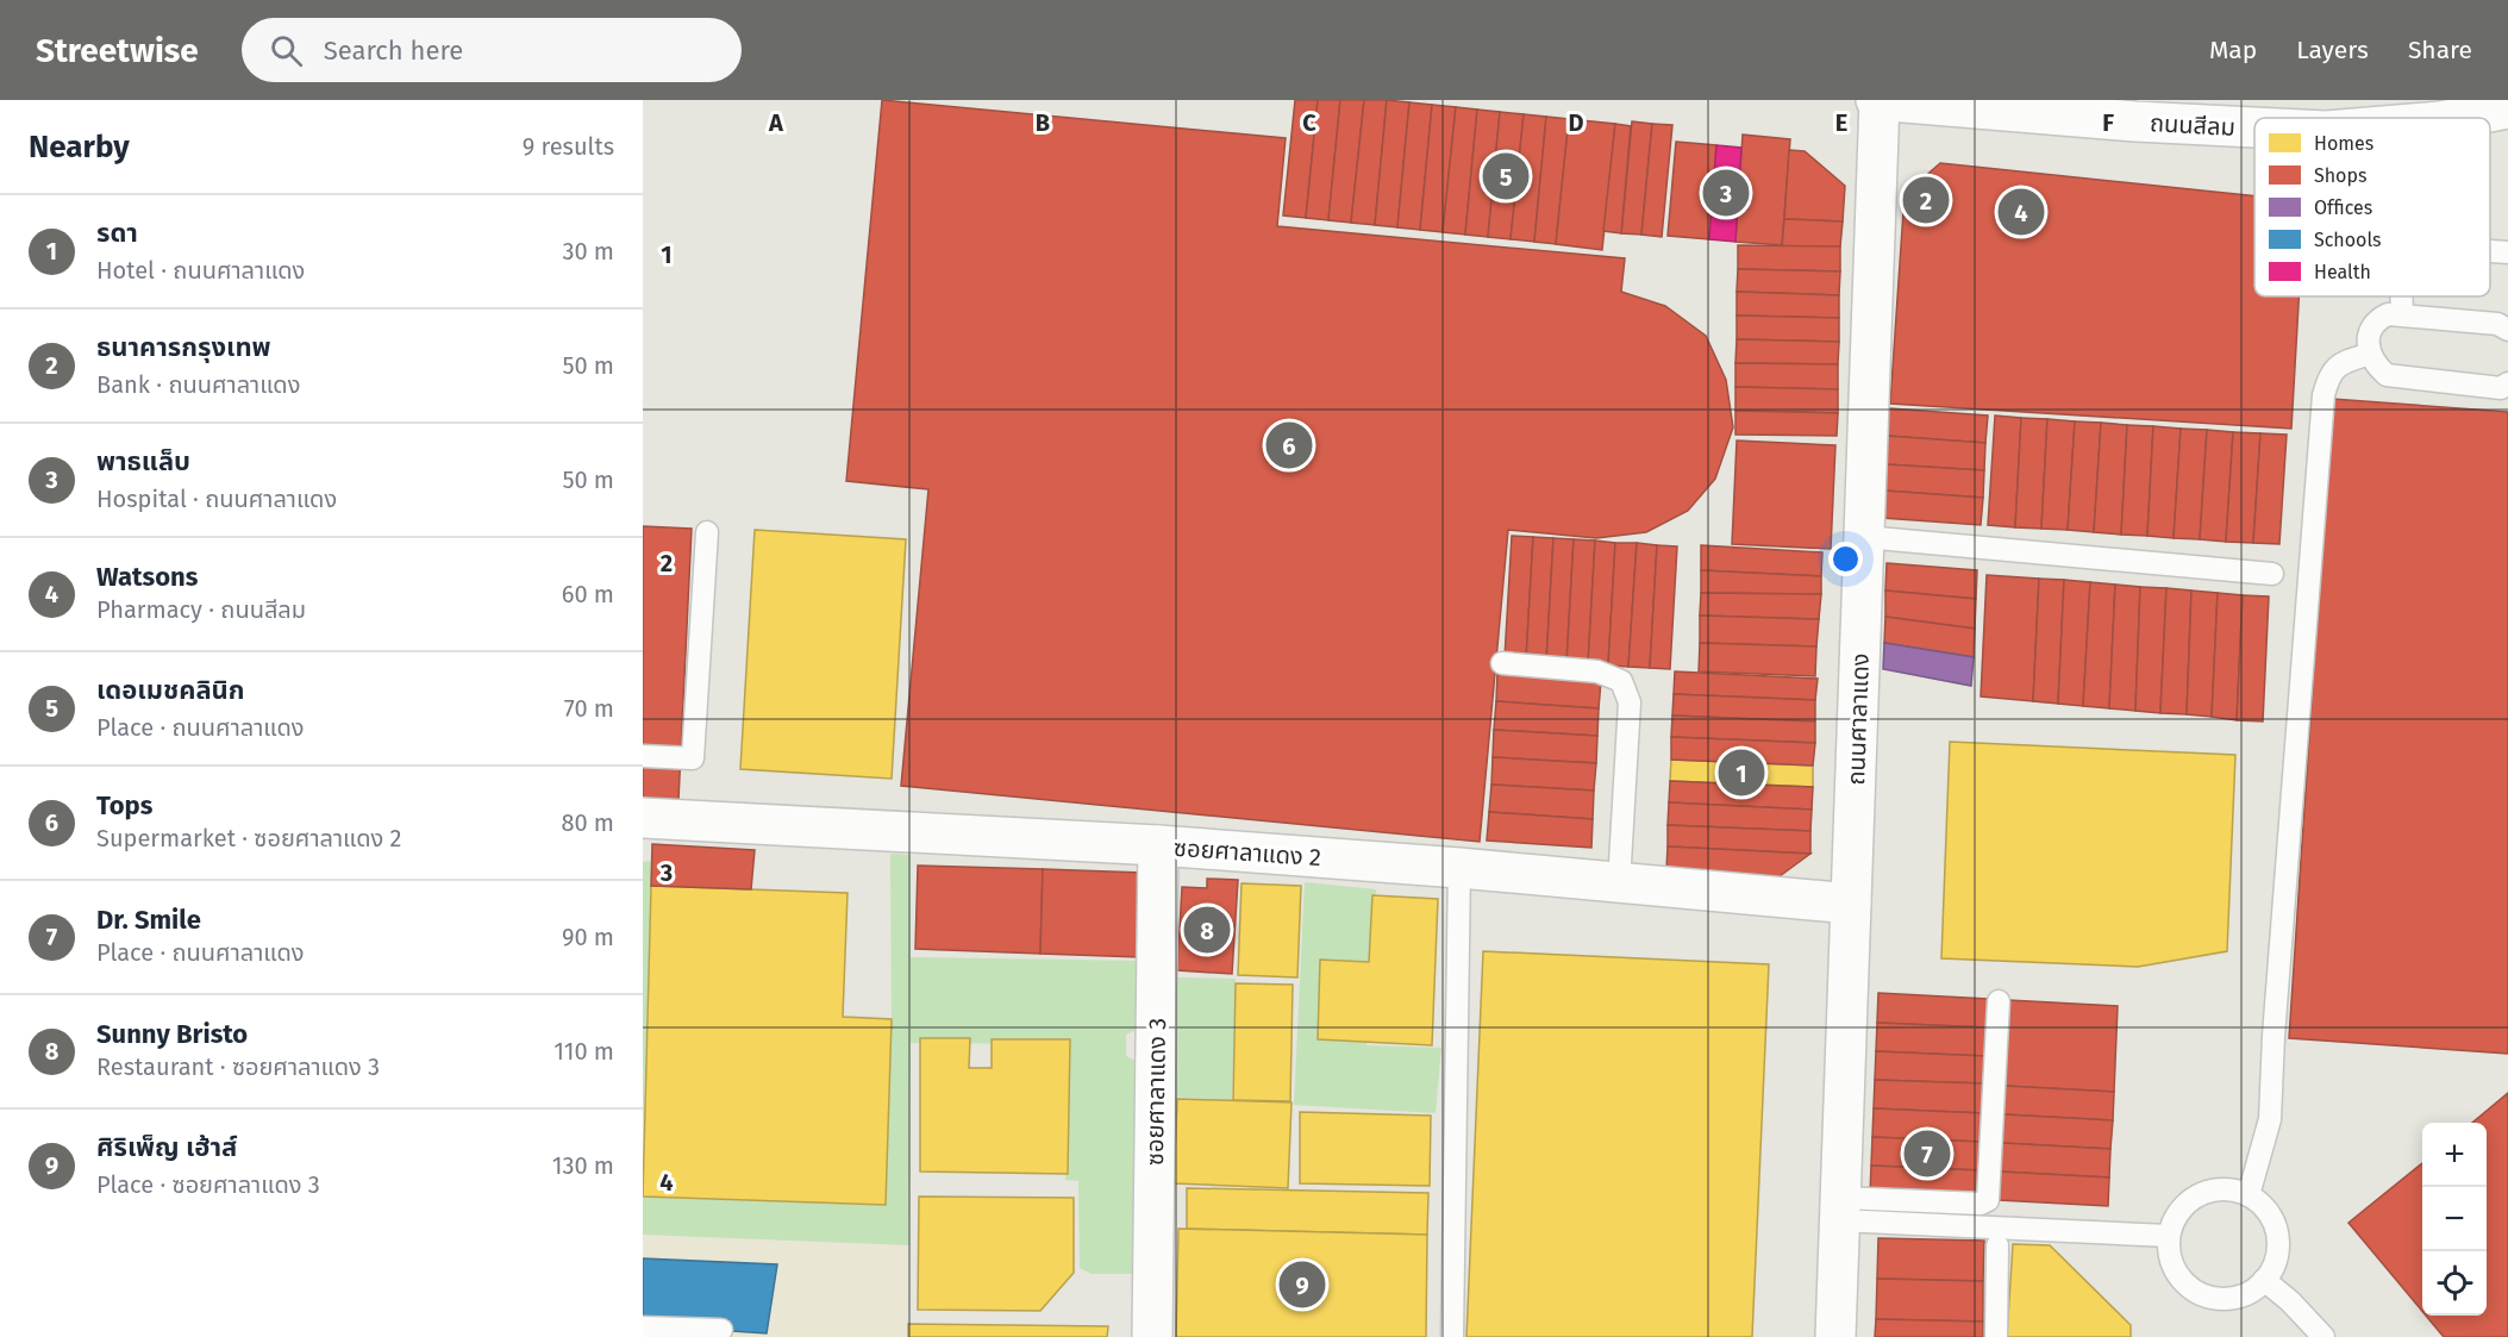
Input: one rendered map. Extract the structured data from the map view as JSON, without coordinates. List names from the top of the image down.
{
  "streets": {
    "street": [
      "ถนนสีลม",
      "ถนนศาลาแดง",
      "ซอยศาลาแดง 2",
      "ซอยศาลาแดง 3"
    ]
  },
  "crossings": [
    ["ถนนสีลม", "ถนนศาลาแดง"],
    ["ถนนศาลาแดง", "ซอยศาลาแดง 2"],
    ["ซอยศาลาแดง 2", "ซอยศาลาแดง 3"]
  ],
  "legend": [
    "Homes",
    "Shops",
    "Offices",
    "Schools",
    "Health"
  ],
  "page": {
    "header": "Streetwise",
    "search": "Search here",
    "nav": ["Map", "Layers", "Share"],
    "heading": ["Nearby", "9 results"],
    "pins": [
      "5",
      "3",
      "2",
      "4",
      "6",
      "1",
      "8",
      "7",
      "9"
    ],
    "list": [
      {
        "mark": "1",
        "name": "รดา",
        "note": "Hotel · ถนนศาลาแดง",
        "value": "30 m"
      },
      {
        "mark": "2",
        "name": "ธนาคารกรุงเทพ",
        "note": "Bank · ถนนศาลาแดง",
        "value": "50 m"
      },
      {
        "mark": "3",
        "name": "พาธแล็บ",
        "note": "Hospital · ถนนศาลาแดง",
        "value": "50 m"
      },
      {
        "mark": "4",
        "name": "Watsons",
        "note": "Pharmacy · ถนนสีลม",
        "value": "60 m"
      },
      {
        "mark": "5",
        "name": "เดอเมชคลินิก",
        "note": "Place · ถนนศาลาแดง",
        "value": "70 m"
      },
      {
        "mark": "6",
        "name": "Tops",
        "note": "Supermarket · ซอยศาลาแดง 2",
        "value": "80 m"
      },
      {
        "mark": "7",
        "name": "Dr. Smile",
        "note": "Place · ถนนศาลาแดง",
        "value": "90 m"
      },
      {
        "mark": "8",
        "name": "Sunny Bristo",
        "note": "Restaurant · ซอยศาลาแดง 3",
        "value": "110 m"
      },
      {
        "mark": "9",
        "name": "ศิริเพ็ญ เฮ้าส์",
        "note": "Place · ซอยศาลาแดง 3",
        "value": "130 m"
      }
    ],
    "map_buttons": ["+", "−"]
  },
  "grid": {
    "columns": [
      "A",
      "B",
      "C",
      "D",
      "E",
      "F"
    ],
    "rows": [
      "1",
      "2",
      "3",
      "4"
    ]
  }
}
